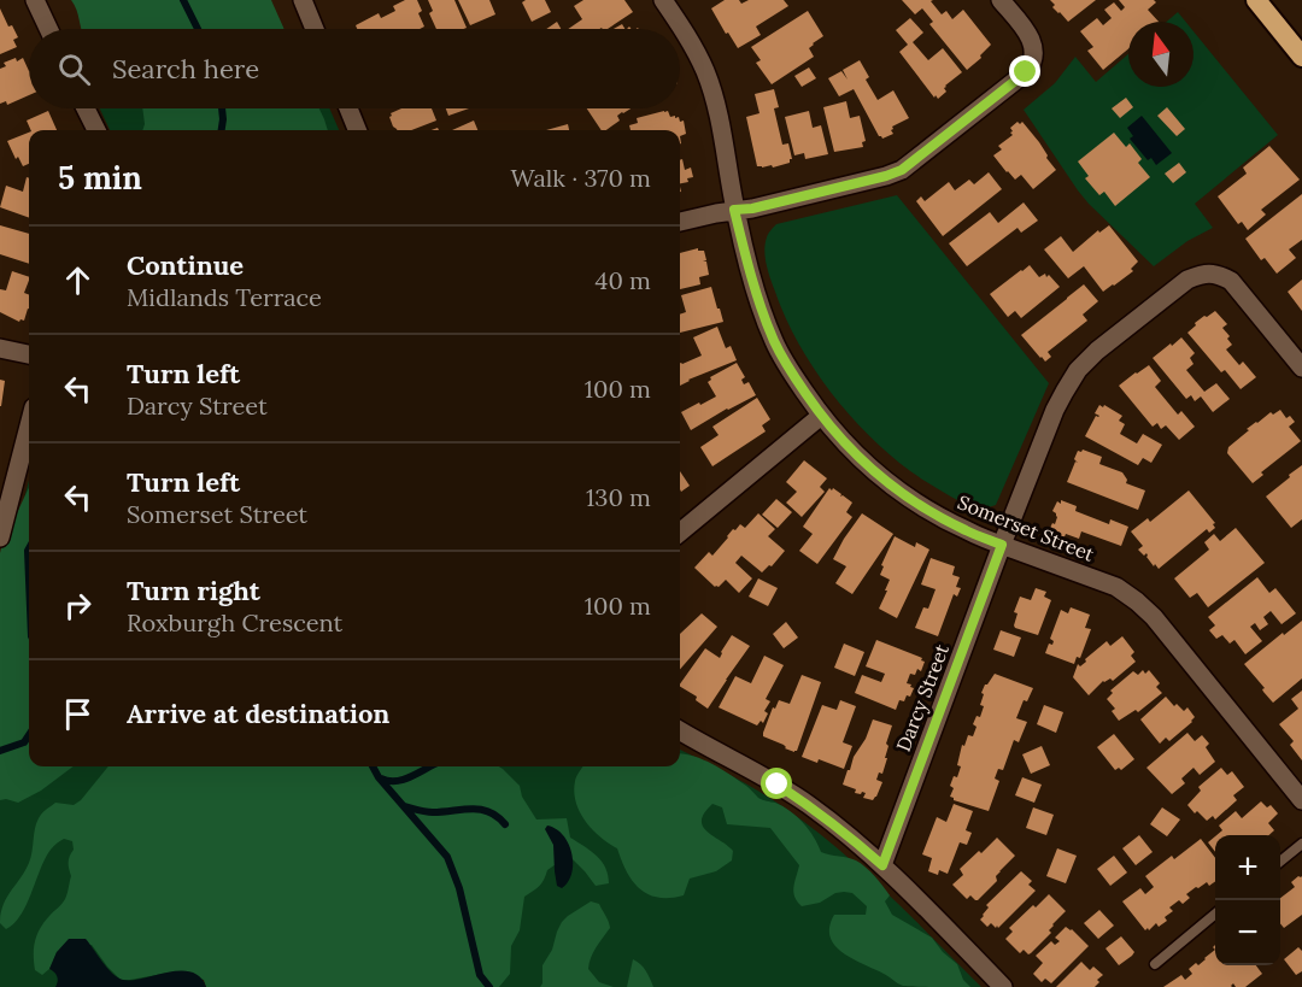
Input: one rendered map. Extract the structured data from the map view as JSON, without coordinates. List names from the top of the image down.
{
  "streets": {
    "street": ["Somerset Street", "Darcy Street"]
  },
  "crossings": [
    ["Somerset Street", "Darcy Street"]
  ],
  "north": "top",
  "page": {
    "search": "Search here",
    "heading": ["5 min", "Walk · 370 m"],
    "list": [
      ["Continue", "Midlands Terrace", "40 m"],
      ["Turn left", "Darcy Street", "100 m"],
      ["Turn left", "Somerset Street", "130 m"],
      ["Turn right", "Roxburgh Crescent", "100 m"],
      "Arrive at destination"
    ],
    "map_buttons": ["+", "−"]
  }
}
